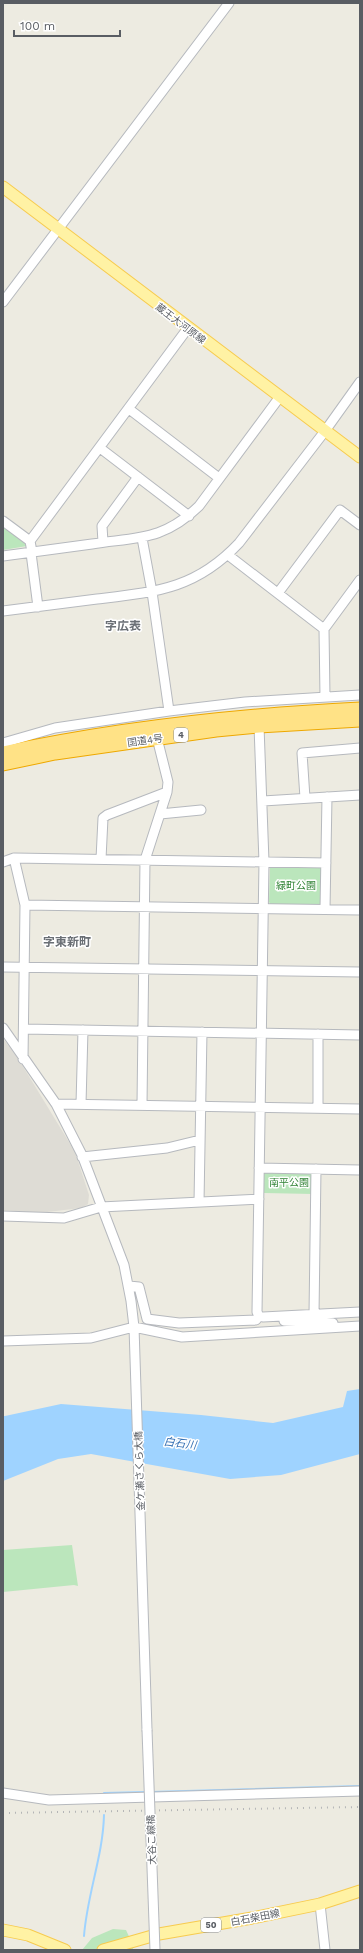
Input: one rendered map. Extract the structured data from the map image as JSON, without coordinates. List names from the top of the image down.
{
  "streets": {
    "highway": ["4", "国道4号"],
    "main road": ["蔵王大河原線", "白石柴田線", "50"],
    "street": ["金ケ瀬さくら大橋", "大谷こ線橋"]
  },
  "crossings": [
    ["金ケ瀬さくら大橋", "大谷こ線橋"]
  ],
  "districts": ["字広表", "字東新町"],
  "water": ["白石川"],
  "parks": ["緑町公園", "南平公園"],
  "scale_bar": "100 m"
}
